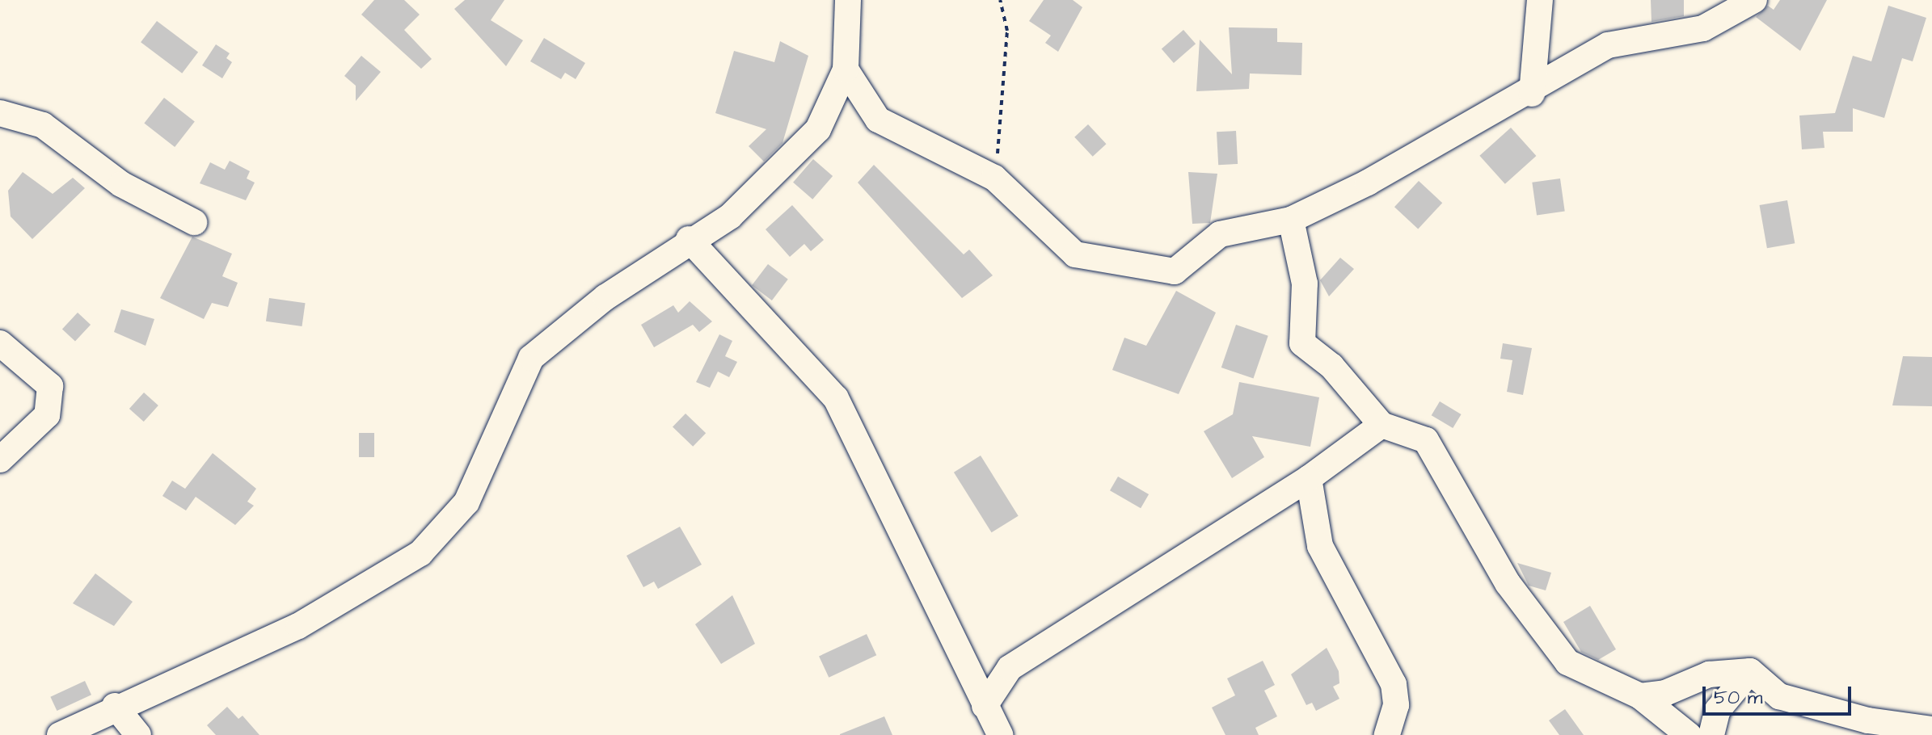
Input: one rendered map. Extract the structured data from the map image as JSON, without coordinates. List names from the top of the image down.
{
  "scale_bar": "50 m"
}
